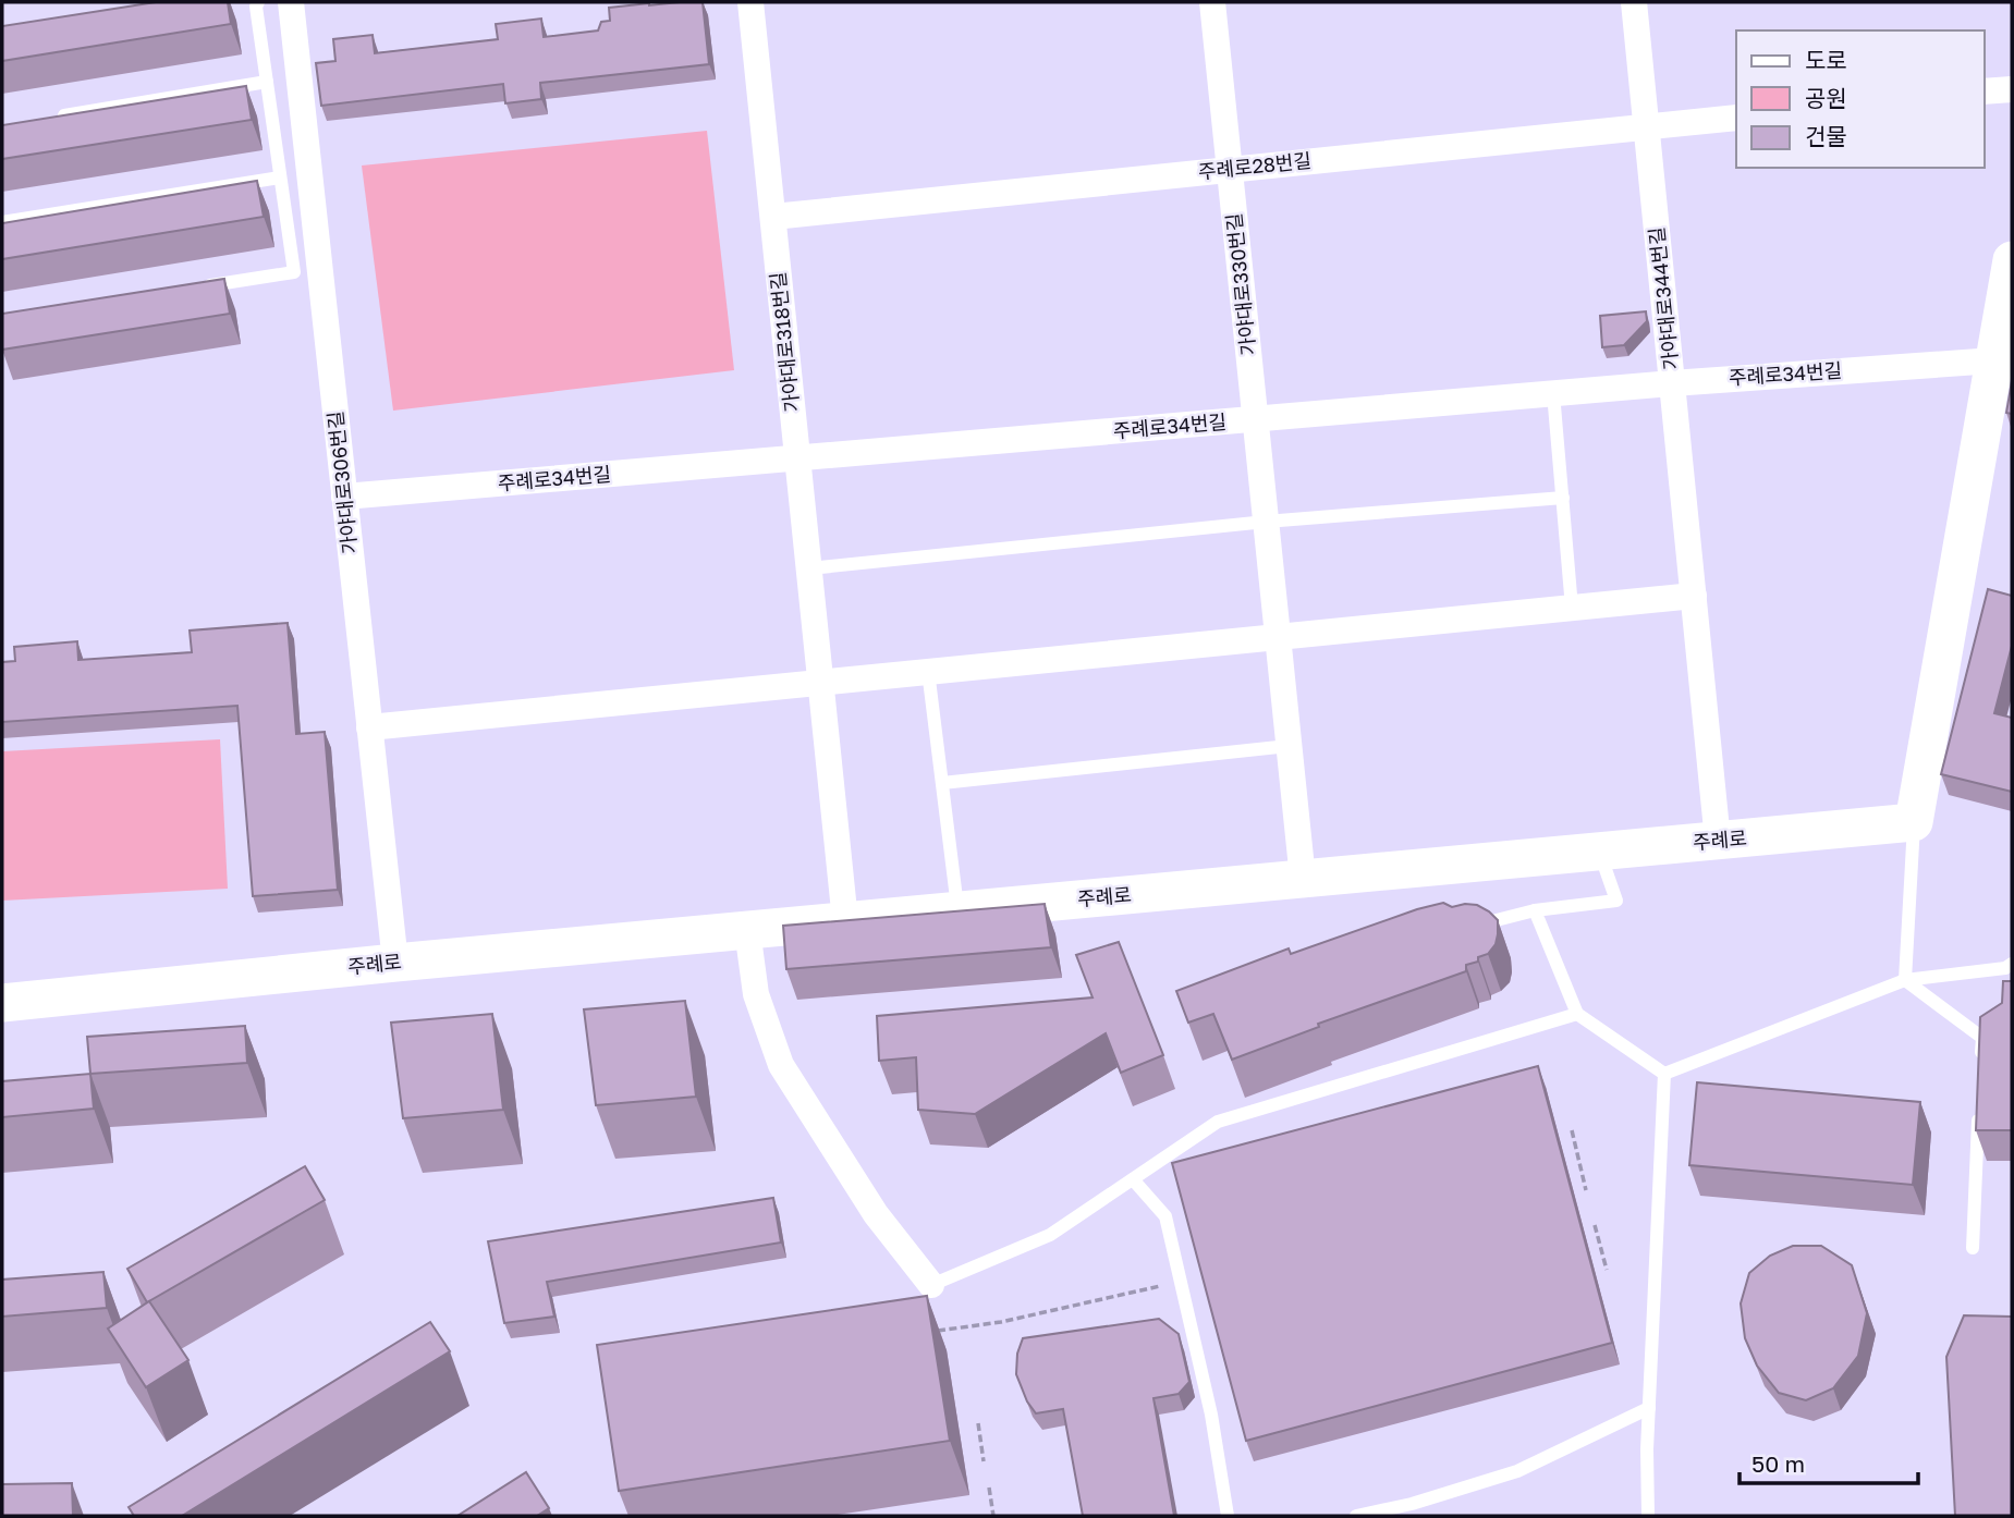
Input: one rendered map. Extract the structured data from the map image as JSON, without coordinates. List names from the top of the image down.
{
  "streets": {
    "street": [
      "주례로28번길",
      "가야대로330번길",
      "가야대로344번길",
      "가야대로318번길",
      "주례로34번길",
      "가야대로306번길",
      "주례로"
    ]
  },
  "crossings": [
    ["주례로28번길", "가야대로330번길"],
    ["주례로28번길", "가야대로344번길"],
    ["주례로28번길", "가야대로318번길"],
    ["가야대로330번길", "주례로34번길"],
    ["가야대로330번길", "주례로"],
    ["가야대로344번길", "주례로34번길"],
    ["가야대로344번길", "주례로"],
    ["가야대로318번길", "주례로34번길"],
    ["가야대로318번길", "주례로"],
    ["주례로34번길", "가야대로306번길"],
    ["가야대로306번길", "주례로"]
  ],
  "legend": ["도로", "공원", "건물"],
  "scale_bar": "50 m"
}
